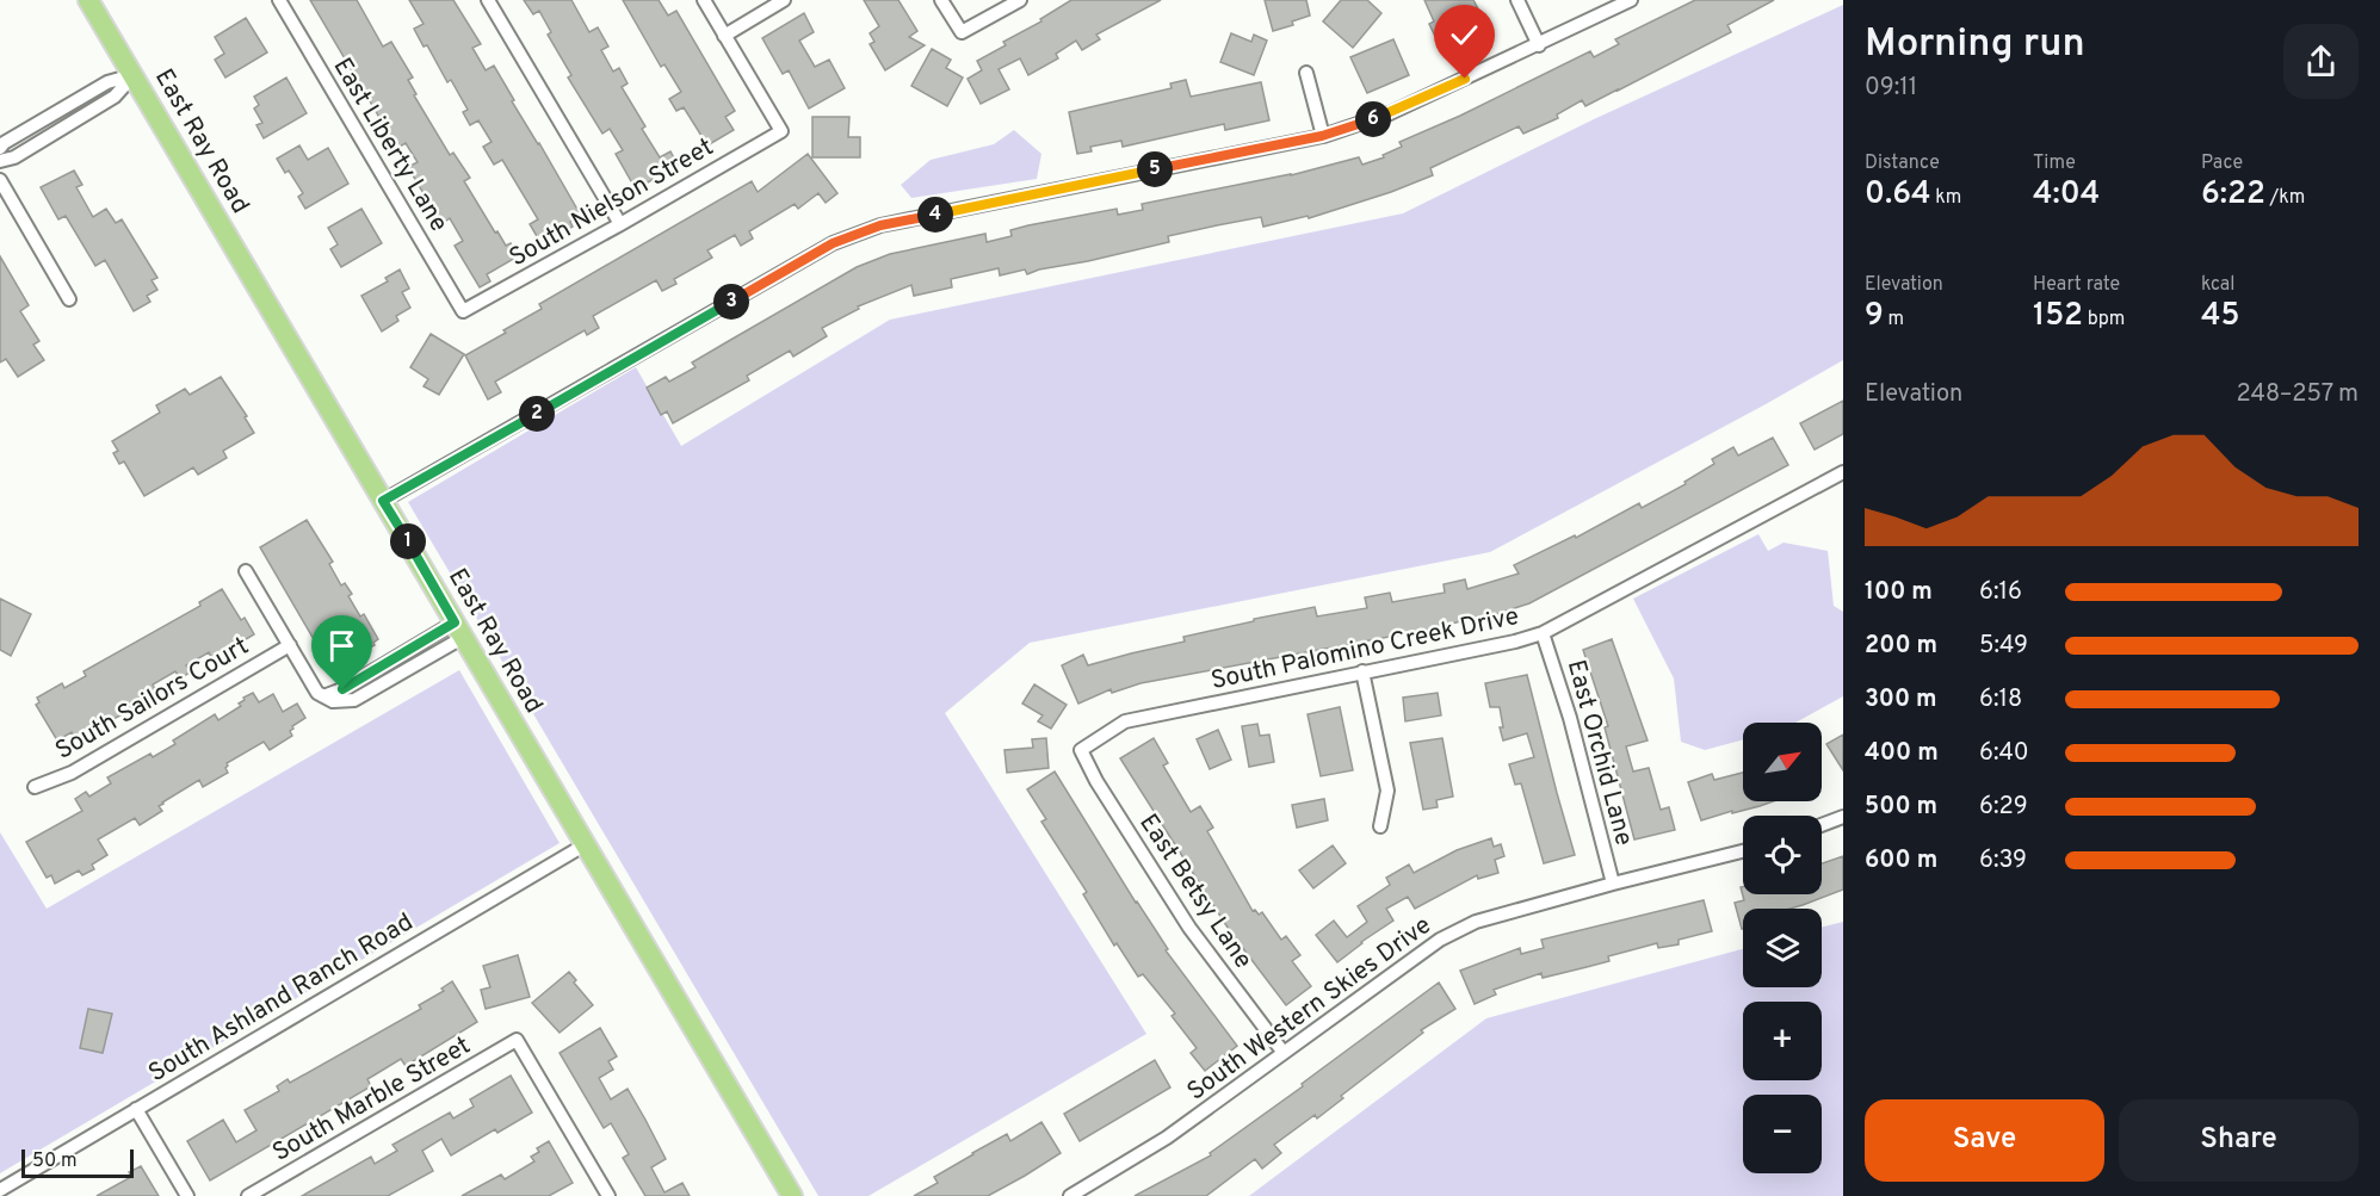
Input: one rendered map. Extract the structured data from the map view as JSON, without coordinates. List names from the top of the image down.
{
  "streets": {
    "main road": ["East Ray Road"],
    "street": [
      "East Liberty Lane",
      "South Nielson Street",
      "South Palomino Creek Drive",
      "South Sailors Court",
      "East Orchid Lane",
      "East Betsy Lane",
      "South Ashland Ranch Road",
      "South Western Skies Drive",
      "South Marble Street"
    ]
  },
  "crossings": [
    ["East Ray Road", "South Ashland Ranch Road"],
    ["East Liberty Lane", "South Nielson Street"],
    ["South Palomino Creek Drive", "East Orchid Lane"],
    ["South Palomino Creek Drive", "East Betsy Lane"],
    ["East Orchid Lane", "South Western Skies Drive"],
    ["East Betsy Lane", "South Western Skies Drive"]
  ],
  "scale_bar": "50 m",
  "north": "top right",
  "page": {
    "heading": ["Morning run", "09:11"],
    "pins": [
      "6",
      "5",
      "4",
      "3",
      "2",
      "1"
    ],
    "stats": [
      ["Distance", "0.64 km"],
      ["Time", "4:04"],
      ["Pace", "6:22 /km"],
      ["Elevation", "9 m"],
      ["Heart rate", "152 bpm"],
      ["kcal", "45"]
    ],
    "chart": ["Elevation", "248–257 m"],
    "list": [
      {
        "name": "100 m",
        "note": "6:16"
      },
      {
        "name": "200 m",
        "note": "5:49"
      },
      {
        "name": "300 m",
        "note": "6:18"
      },
      {
        "name": "400 m",
        "note": "6:40"
      },
      {
        "name": "500 m",
        "note": "6:29"
      },
      {
        "name": "600 m",
        "note": "6:39"
      }
    ],
    "map_buttons": ["+", "−"],
    "buttons": ["Save", "Share"],
    "scale": "50 m"
  }
}
